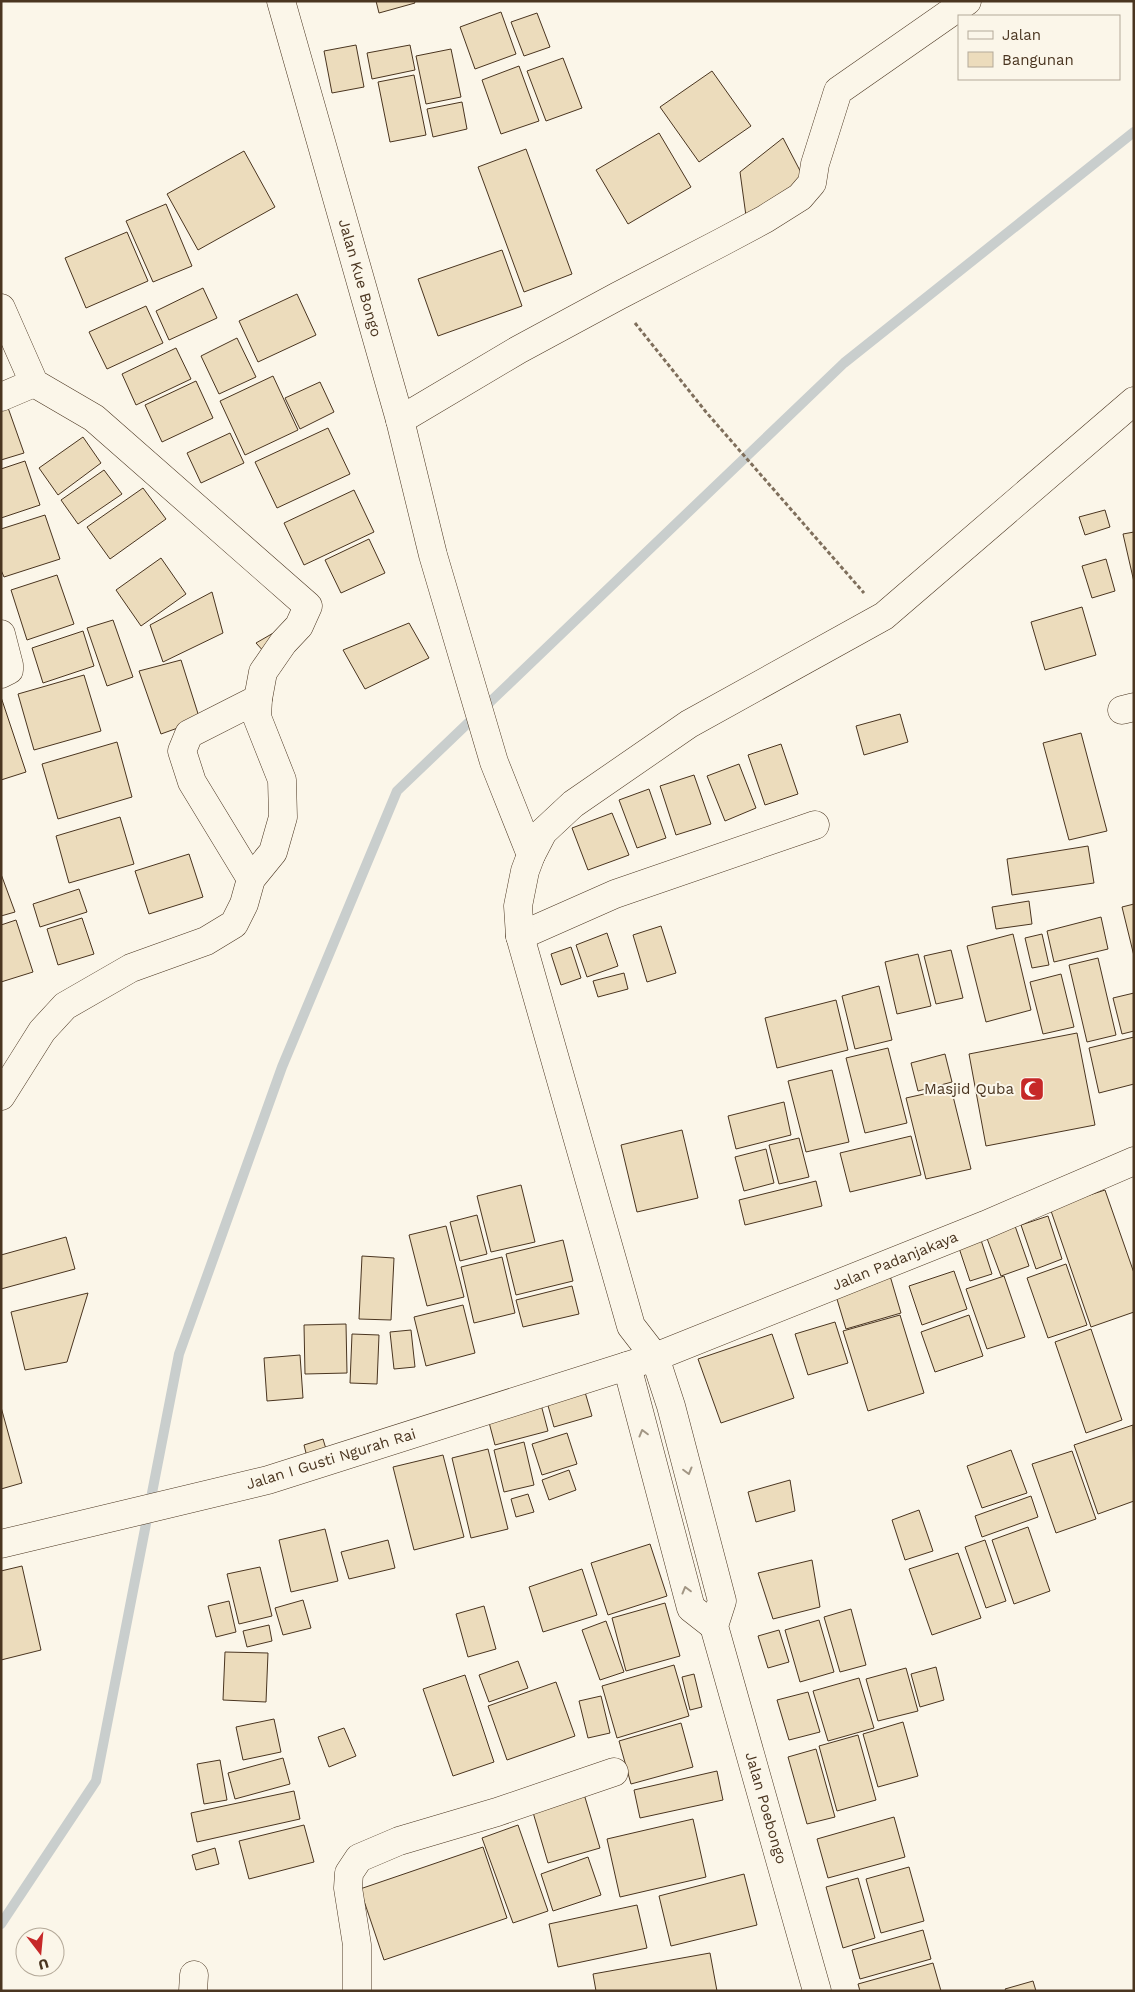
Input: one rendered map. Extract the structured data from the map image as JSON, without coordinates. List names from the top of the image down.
{
  "streets": {
    "street": [
      "Jalan Kue Bongo",
      "Jalan Padanjakaya",
      "Jalan I Gusti Ngurah Rai",
      "Jalan Poebongo"
    ]
  },
  "crossings": [
    ["Jalan Padanjakaya", "Jalan I Gusti Ngurah Rai"]
  ],
  "places": {
    "mosque": ["Masjid Quba"]
  },
  "legend": ["Jalan", "Bangunan"],
  "north": "bottom"
}
